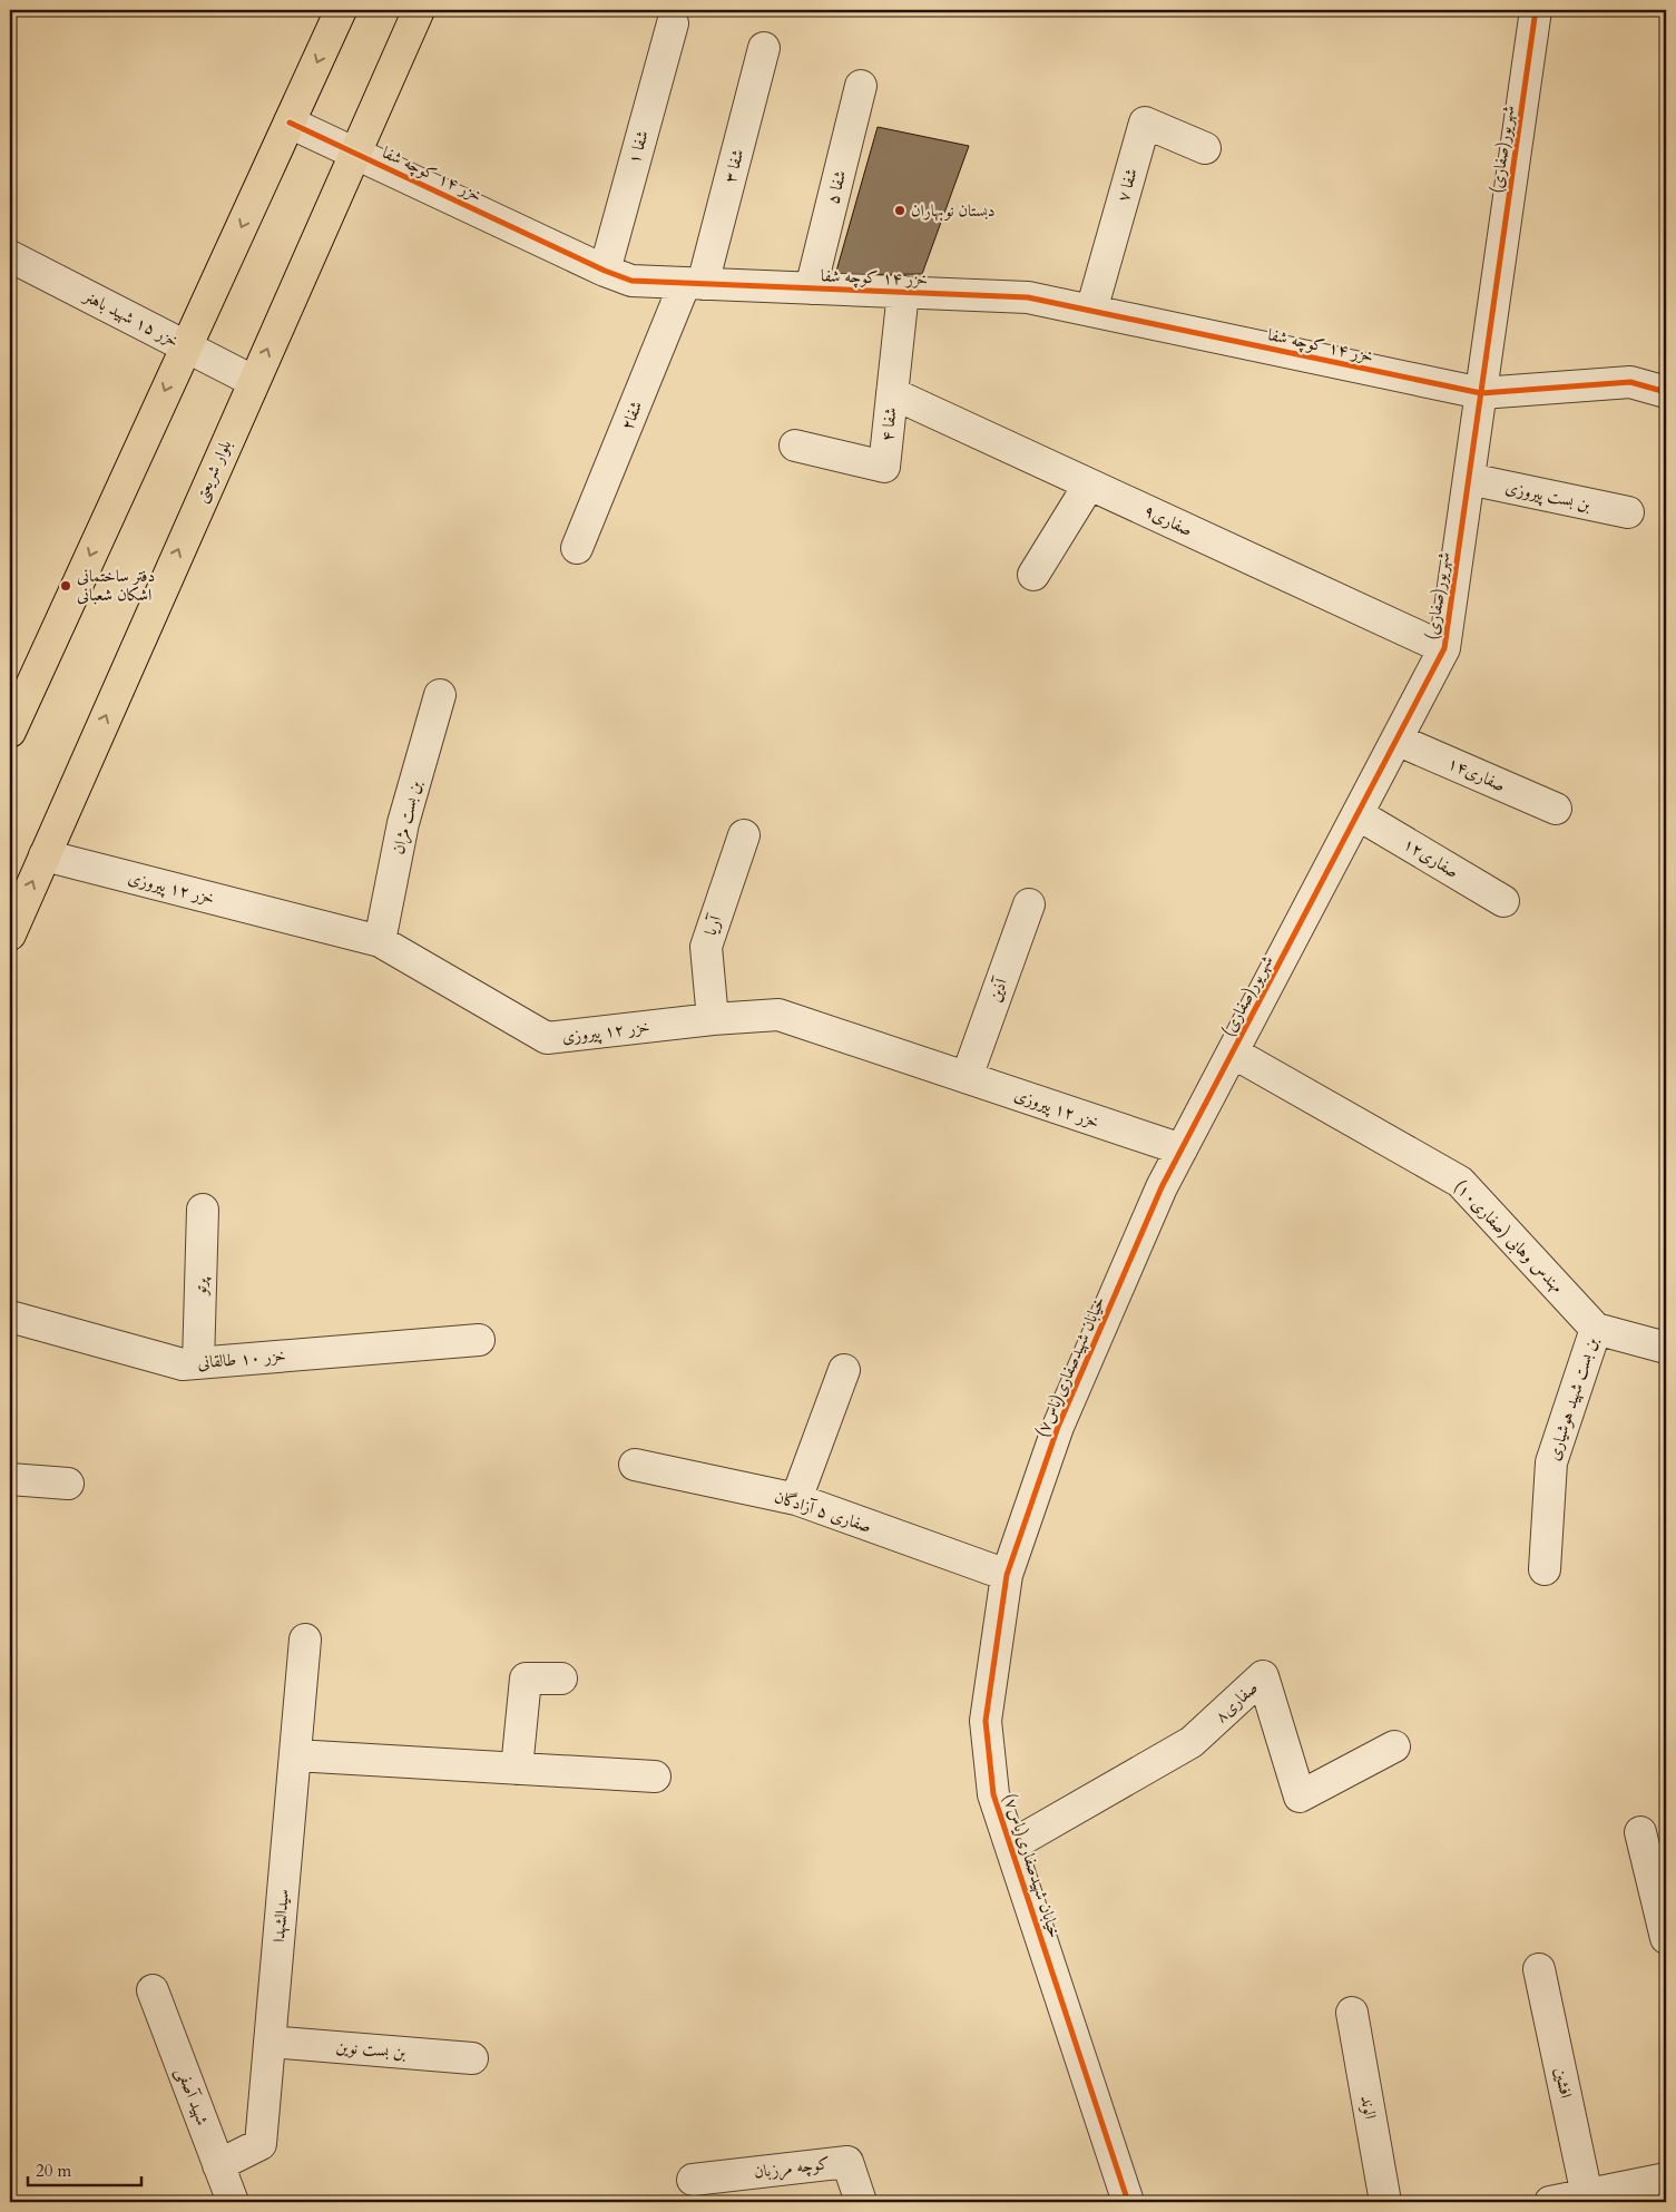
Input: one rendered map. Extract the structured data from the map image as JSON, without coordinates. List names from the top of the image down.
{
  "streets": {
    "main road": ["بلوار شریعتی"],
    "street": [
      "شفا ۱",
      "شهریور(صفاری)",
      "شفا ۳",
      "خزر ۱۴ کوچه شفا",
      "شفا ۷",
      "شفا ۵",
      "خزر ۱۵ شهید باهنر",
      "شفا۲",
      "شفا ۴",
      "بن بست پیروزی",
      "صفاری۹",
      "صفاری۱۴",
      "بن بست مژان",
      "صفاری۱۲",
      "خزر ۱۲ پیروزی",
      "آریا",
      "آذین",
      "مهندس وهابی (صفاری۱۰)",
      "پرتو",
      "خزر ۱۰ طالقانی",
      "خیابان شهیدصفاری(یاس۷)",
      "بن بست شهید هوشیاری",
      "صفاری ۵ آزادگان",
      "صفاری۸",
      "سیدالشهدا",
      "بن بست نوین",
      "افشین",
      "شهید آصفی",
      "الوند",
      "کوچه مرزبان"
    ]
  },
  "crossings": [
    ["شفا ۱", "خزر ۱۴ کوچه شفا"],
    ["شهریور(صفاری)", "خزر ۱۴ کوچه شفا"],
    ["شهریور(صفاری)", "بن بست پیروزی"],
    ["شهریور(صفاری)", "صفاری۹"],
    ["شهریور(صفاری)", "صفاری۱۴"],
    ["شهریور(صفاری)", "صفاری۱۲"],
    ["شهریور(صفاری)", "خزر ۱۲ پیروزی"],
    ["شهریور(صفاری)", "مهندس وهابی (صفاری۱۰)"],
    ["شهریور(صفاری)", "خیابان شهیدصفاری(یاس۷)"],
    ["شفا ۳", "خزر ۱۴ کوچه شفا"],
    ["شفا ۳", "شفا۲"],
    ["خزر ۱۴ کوچه شفا", "شفا ۷"],
    ["خزر ۱۴ کوچه شفا", "شفا ۵"],
    ["خزر ۱۴ کوچه شفا", "شفا۲"],
    ["خزر ۱۴ کوچه شفا", "شفا ۴"],
    ["خزر ۱۴ کوچه شفا", "بلوار شریعتی"],
    ["خزر ۱۵ شهید باهنر", "بلوار شریعتی"],
    ["شفا ۴", "صفاری۹"],
    ["بلوار شریعتی", "خزر ۱۲ پیروزی"],
    ["بن بست مژان", "خزر ۱۲ پیروزی"],
    ["خزر ۱۲ پیروزی", "آریا"],
    ["خزر ۱۲ پیروزی", "آذین"],
    ["مهندس وهابی (صفاری۱۰)", "بن بست شهید هوشیاری"],
    ["پرتو", "خزر ۱۰ طالقانی"],
    ["خیابان شهیدصفاری(یاس۷)", "صفاری ۵ آزادگان"],
    ["خیابان شهیدصفاری(یاس۷)", "صفاری۸"],
    ["سیدالشهدا", "بن بست نوین"],
    ["سیدالشهدا", "شهید آصفی"]
  ],
  "places": ["دبستان نوبهاران", "دفتر ساختمانی اشکان شعبانی"],
  "scale_bar": "20 m"
}
